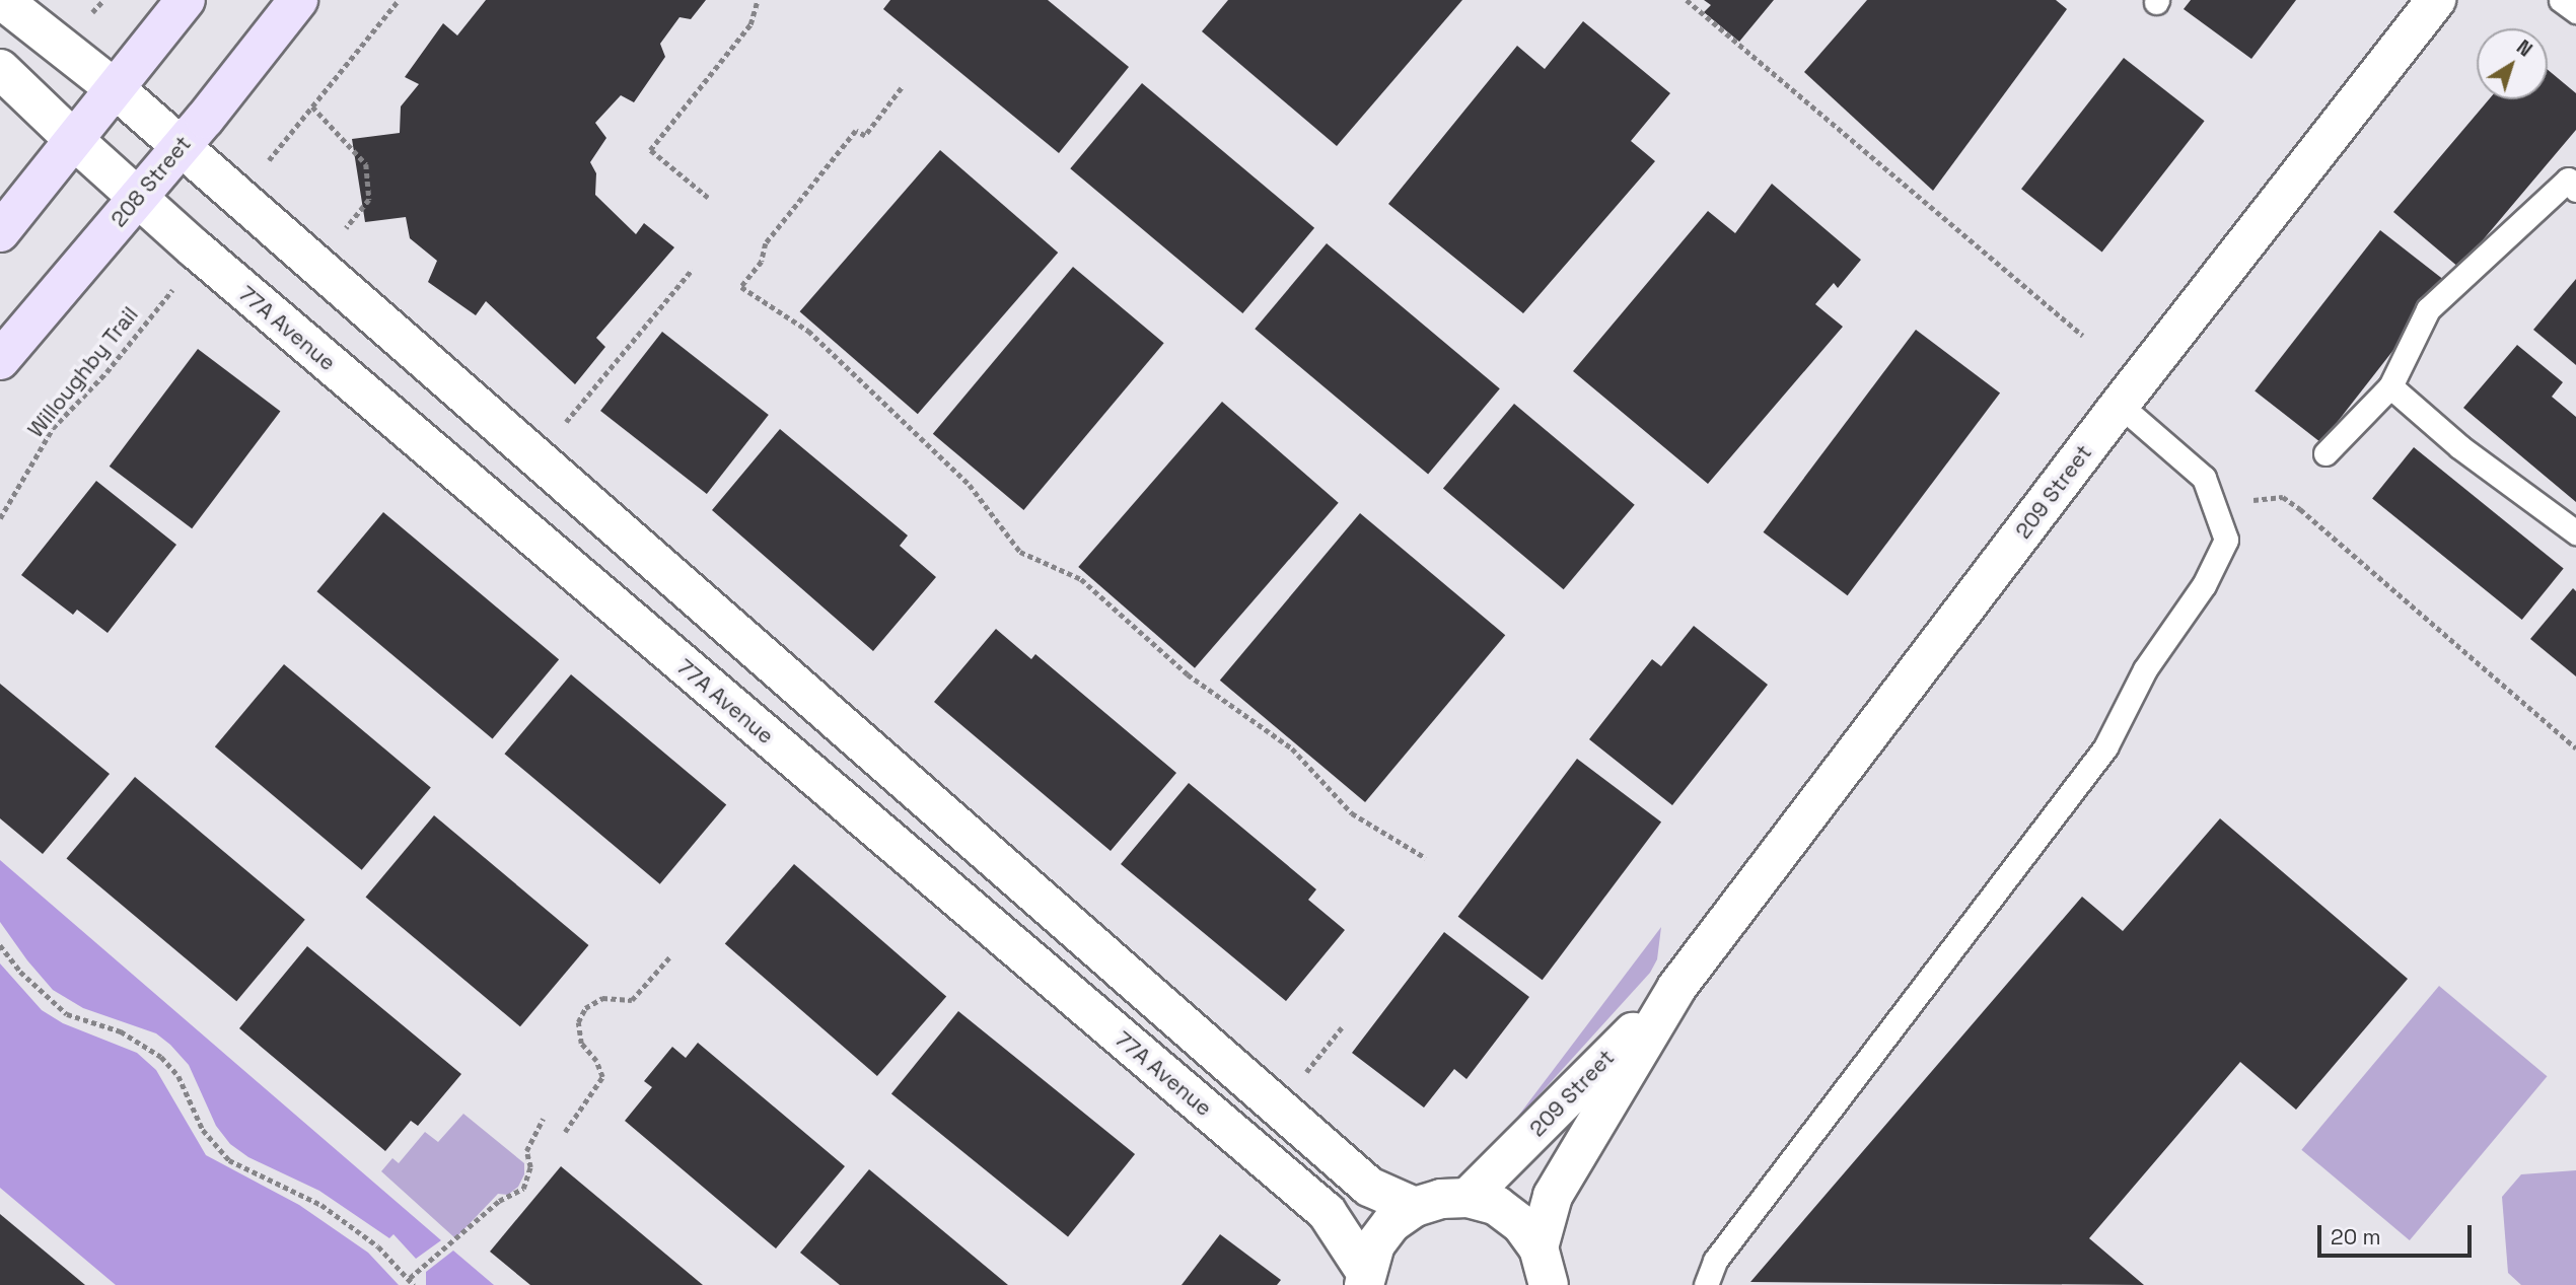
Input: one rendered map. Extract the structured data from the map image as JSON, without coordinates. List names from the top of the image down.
{
  "streets": {
    "main road": ["208 Street"],
    "street": ["77A Avenue", "209 Street"],
    "path": ["Willoughby Trail"]
  },
  "crossings": [
    ["208 Street", "77A Avenue"]
  ],
  "scale_bar": "20 m",
  "north": "top right"
}
